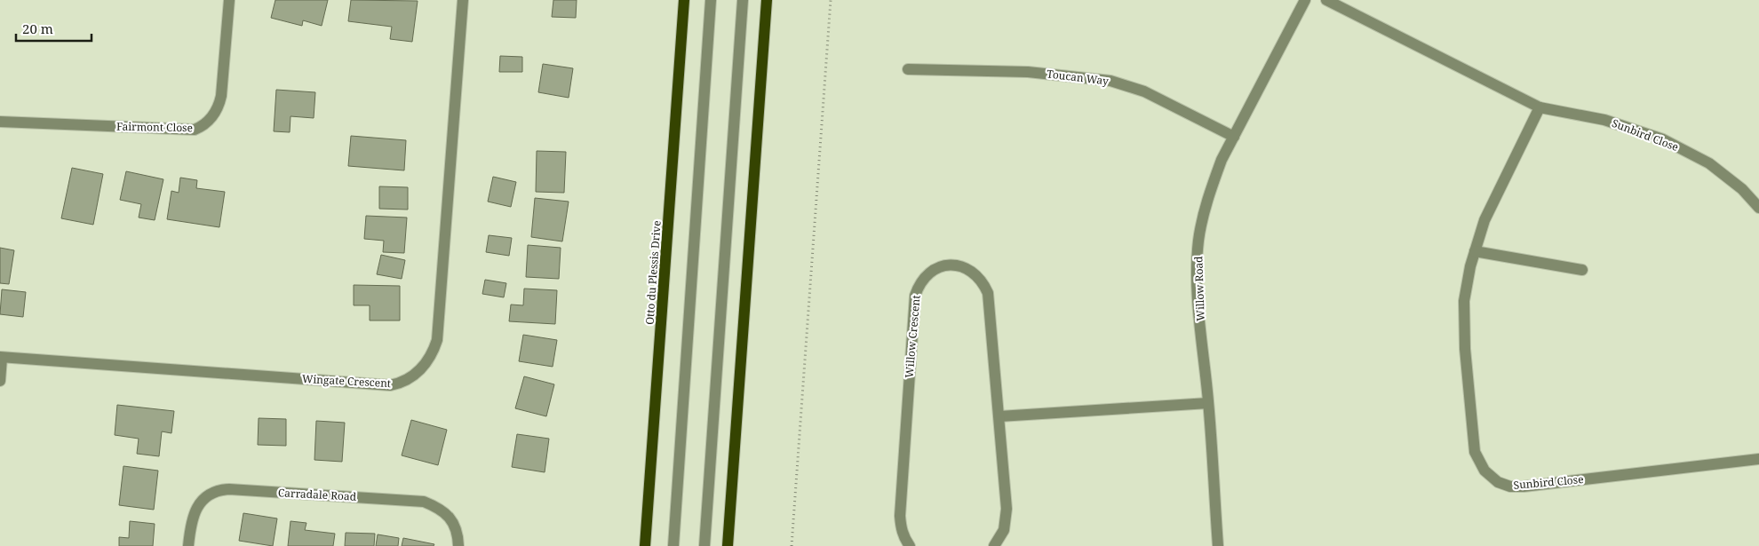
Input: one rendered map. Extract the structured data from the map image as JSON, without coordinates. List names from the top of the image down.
{
  "streets": {
    "main road": ["Otto du Plessis Drive"],
    "street": [
      "Toucan Way",
      "Fairmont Close",
      "Sunbird Close",
      "Willow Road",
      "Willow Crescent",
      "Wingate Crescent",
      "Carradale Road"
    ]
  },
  "crossings": [
    ["Toucan Way", "Willow Road"]
  ],
  "scale_bar": "20 m"
}
